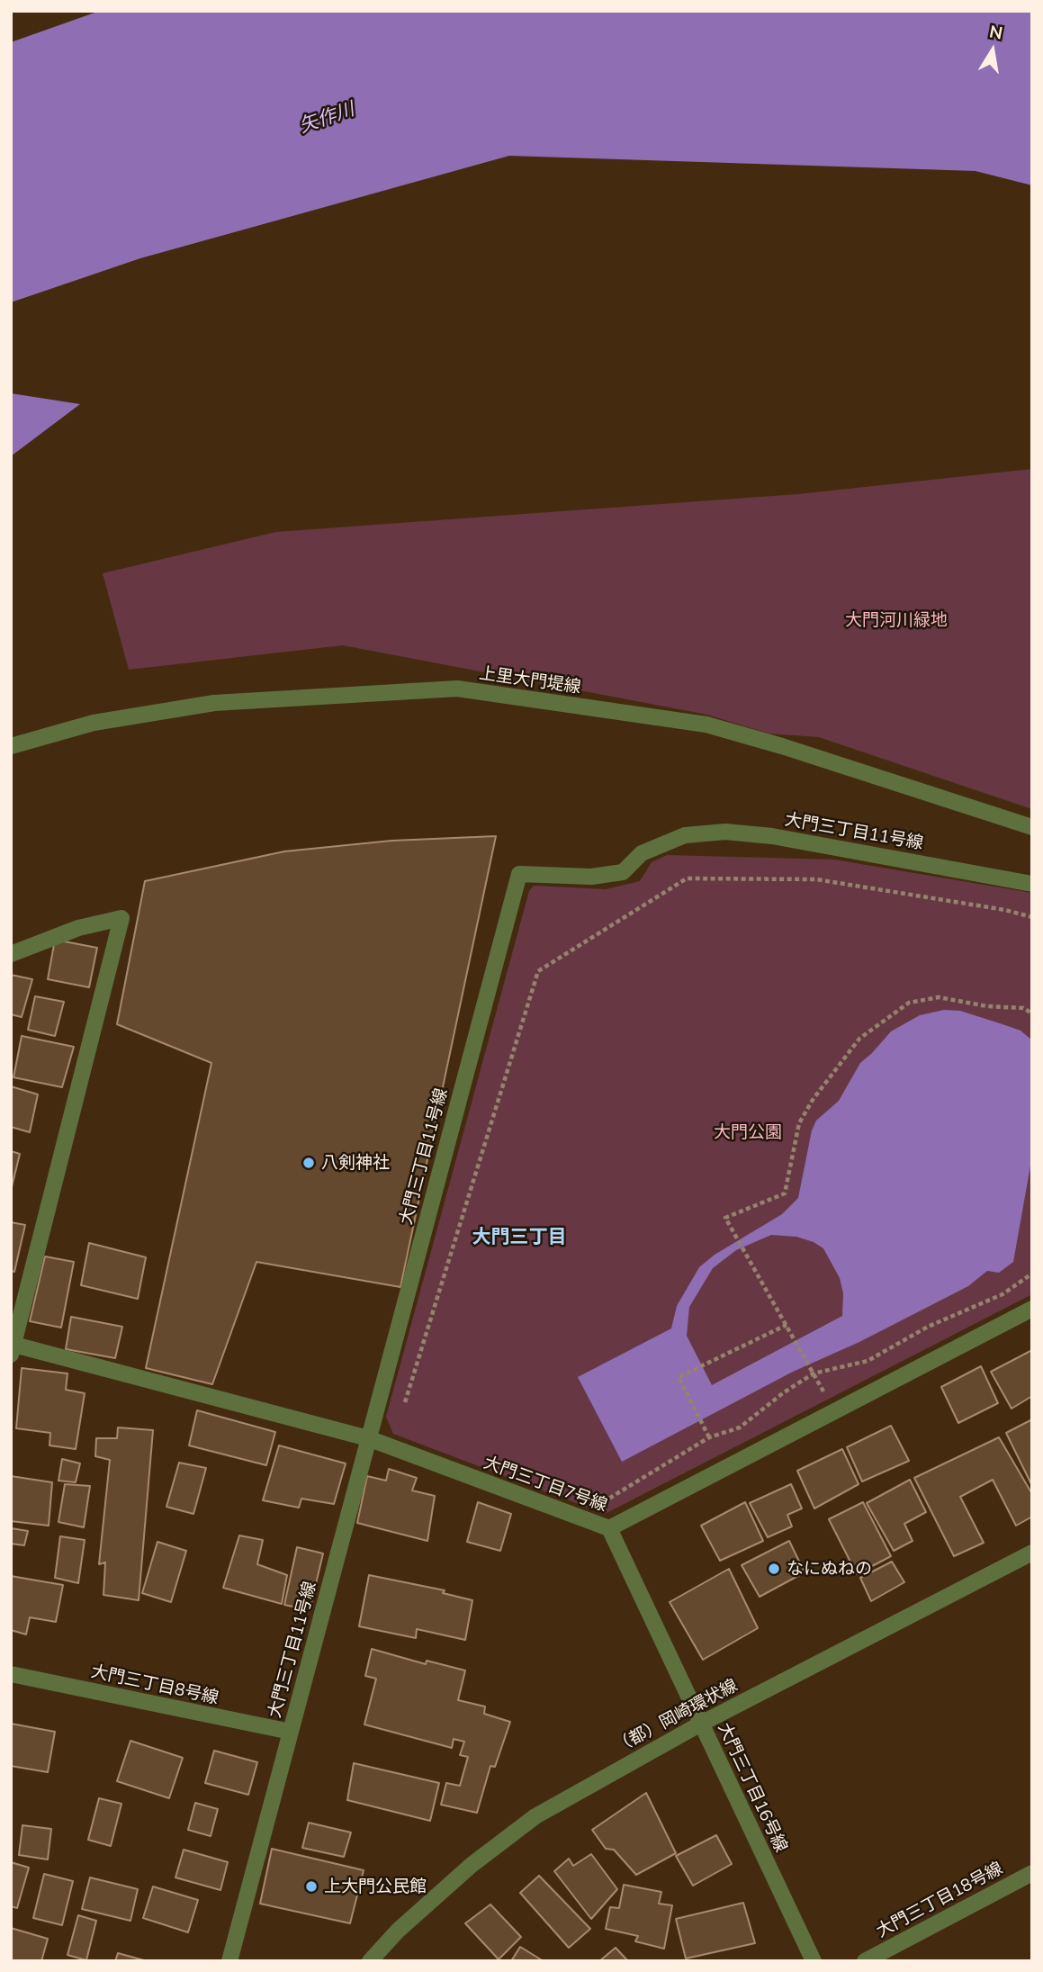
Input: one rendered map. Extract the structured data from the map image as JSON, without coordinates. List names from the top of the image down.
{
  "streets": {
    "street": [
      "上里大門堤線",
      "大門三丁目11号線",
      "大門三丁目7号線",
      "大門三丁目8号線",
      "（都）岡崎環状線",
      "大門三丁目16号線",
      "大門三丁目18号線"
    ]
  },
  "crossings": [
    ["大門三丁目11号線", "大門三丁目7号線"],
    ["大門三丁目11号線", "大門三丁目8号線"],
    ["大門三丁目7号線", "大門三丁目16号線"],
    ["（都）岡崎環状線", "大門三丁目16号線"]
  ],
  "districts": ["大門三丁目"],
  "water": ["矢作川"],
  "parks": ["大門河川緑地", "大門公園"],
  "places": ["八剣神社", "なにぬねの", "上大門公民館"],
  "north": "top"
}
